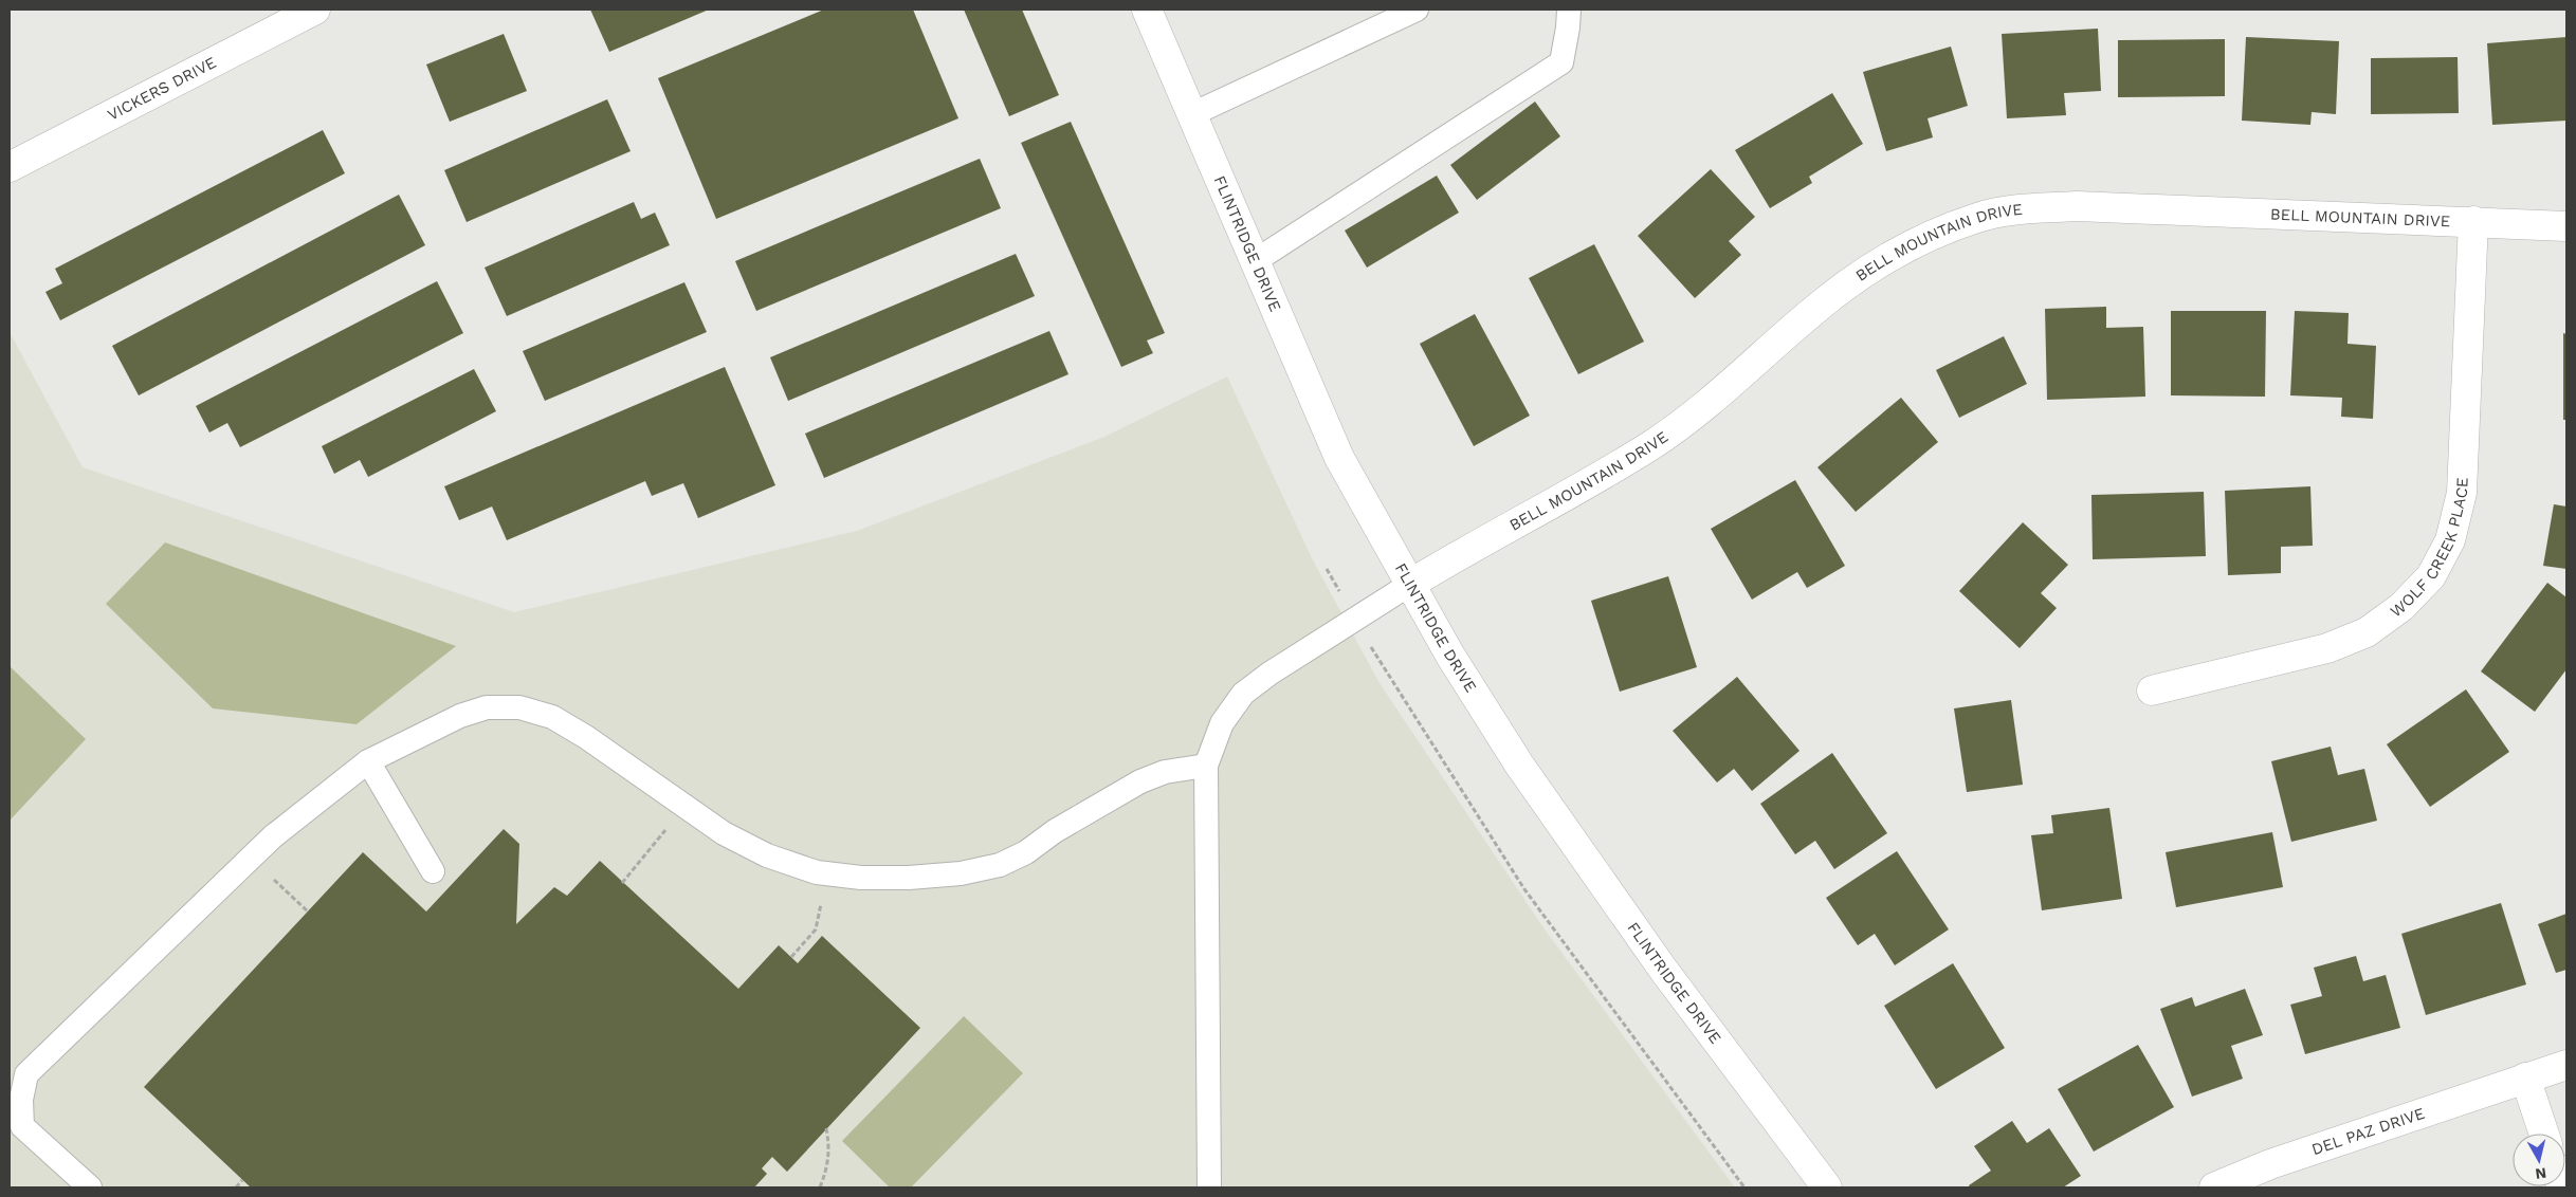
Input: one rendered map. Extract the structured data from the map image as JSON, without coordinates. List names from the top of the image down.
{
  "streets": {
    "street": [
      "VICKERS DRIVE",
      "BELL MOUNTAIN DRIVE",
      "FLINTRIDGE DRIVE",
      "WOLF CREEK PLACE",
      "DEL PAZ DRIVE"
    ]
  },
  "crossings": [
    ["BELL MOUNTAIN DRIVE", "FLINTRIDGE DRIVE"],
    ["BELL MOUNTAIN DRIVE", "WOLF CREEK PLACE"]
  ],
  "north": "bottom"
}
